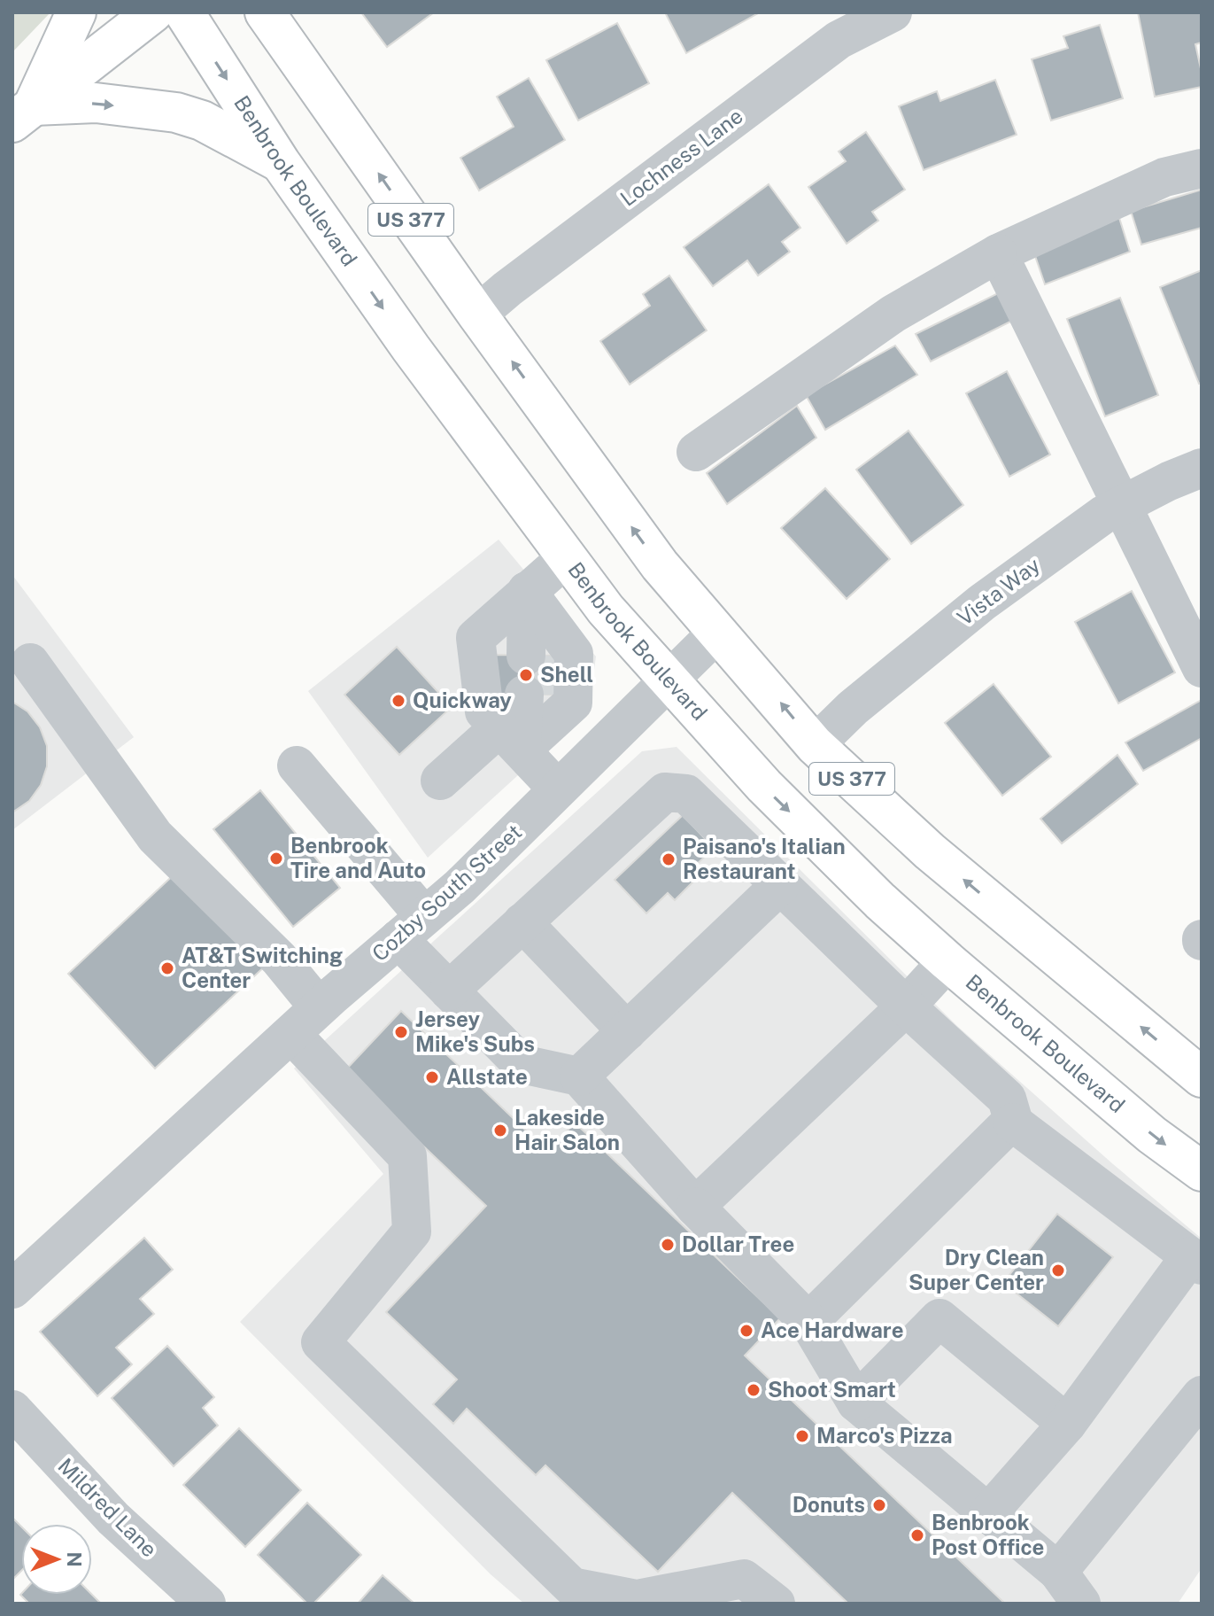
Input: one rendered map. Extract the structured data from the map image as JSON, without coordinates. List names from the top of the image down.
{
  "streets": {
    "main road": ["Benbrook Boulevard", "US 377"],
    "street": [
      "Lochness Lane",
      "Vista Way",
      "Cozby South Street",
      "Mildred Lane"
    ]
  },
  "crossings": [
    ["Lochness Lane", "US 377"],
    ["Benbrook Boulevard", "Cozby South Street"],
    ["US 377", "Vista Way"],
    ["US 377", "Cozby South Street"]
  ],
  "places": [
    "Shell",
    "Quickway",
    "Benbrook Tire and Auto",
    "Paisano's Italian Restaurant",
    "AT&T Switching Center",
    "Jersey Mike's Subs",
    "Allstate",
    "Lakeside Hair Salon",
    "Dollar Tree",
    "Dry Clean Super Center",
    "Ace Hardware",
    "Shoot Smart",
    "Marco's Pizza",
    "Donuts",
    "Benbrook Post Office"
  ],
  "north": "right"
}
